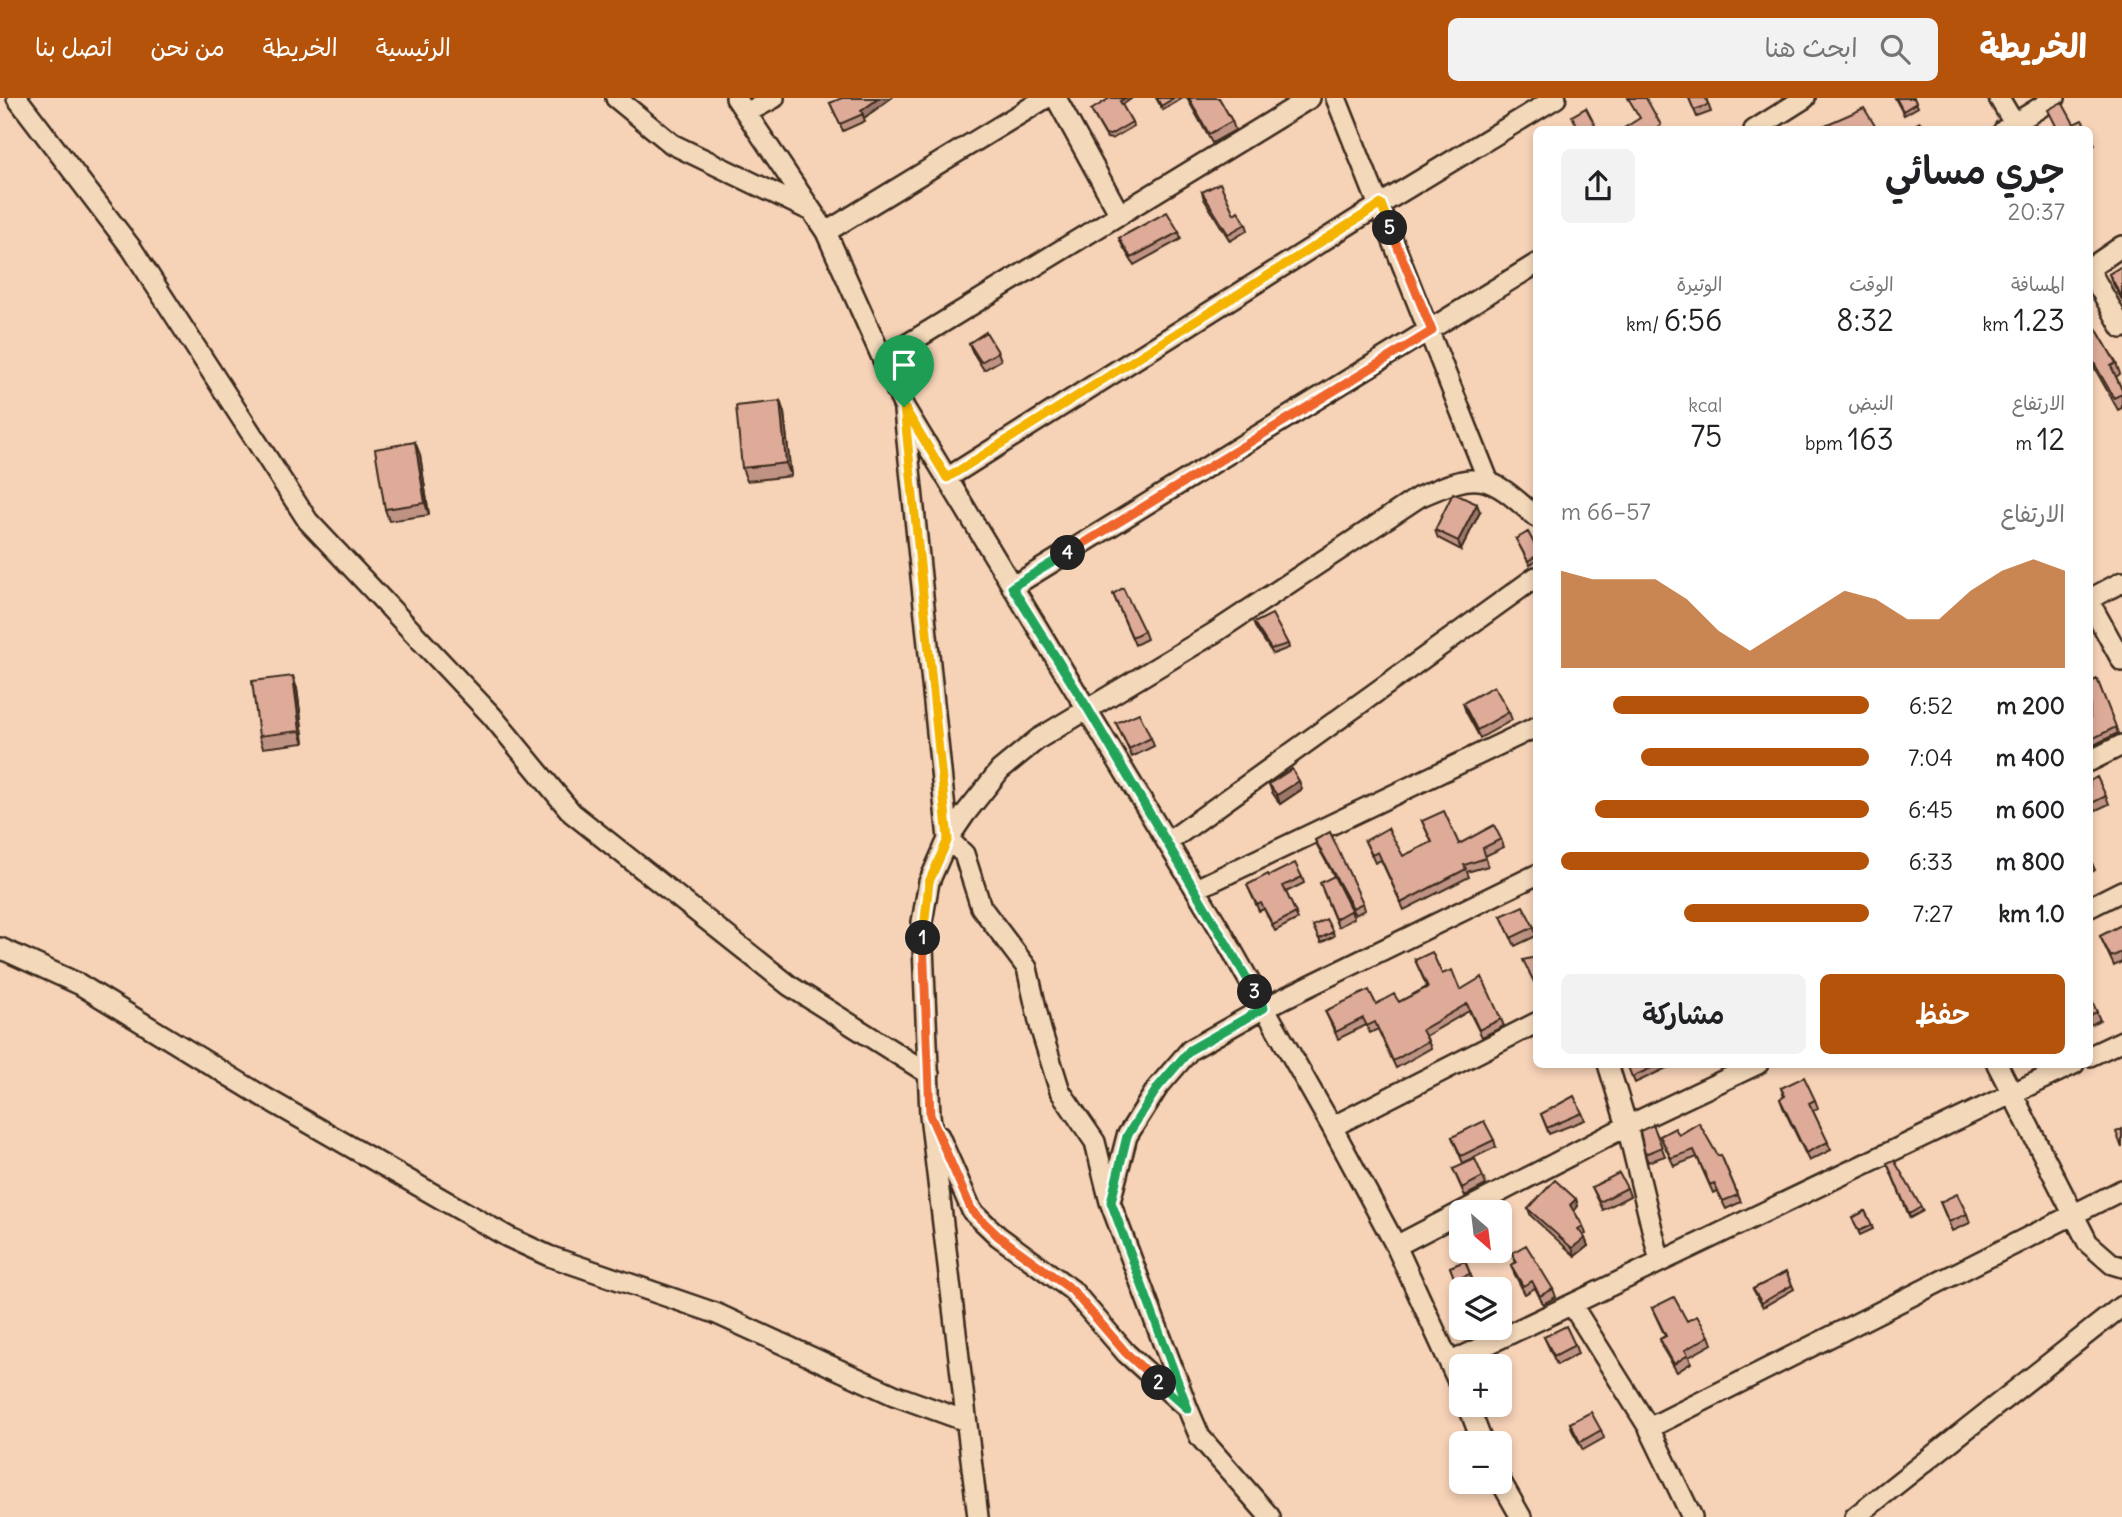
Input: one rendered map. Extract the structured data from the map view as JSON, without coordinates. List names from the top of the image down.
{
  "north": "bottom right",
  "page": {
    "header": "الخريطة",
    "search": "ابحث هنا",
    "nav": [
      "الرئيسية",
      "الخريطة",
      "من نحن",
      "اتصل بنا"
    ],
    "heading": ["جري مسائي", "20:37"],
    "pins": [
      "5",
      "4",
      "1",
      "3",
      "2"
    ],
    "stats": [
      ["المسافة", "1.23 km"],
      ["الوقت", "8:32"],
      ["الوتيرة", "6:56 /km"],
      ["الارتفاع", "12 m"],
      ["النبض", "163 bpm"],
      ["kcal", "75"]
    ],
    "chart": ["الارتفاع", "57–66 m"],
    "list": [
      {
        "name": "200 m",
        "note": "6:52"
      },
      {
        "name": "400 m",
        "note": "7:04"
      },
      {
        "name": "600 m",
        "note": "6:45"
      },
      {
        "name": "800 m",
        "note": "6:33"
      },
      {
        "name": "1.0 km",
        "note": "7:27"
      }
    ],
    "buttons": ["حفظ", "مشاركة"],
    "map_buttons": ["+", "−"]
  }
}
